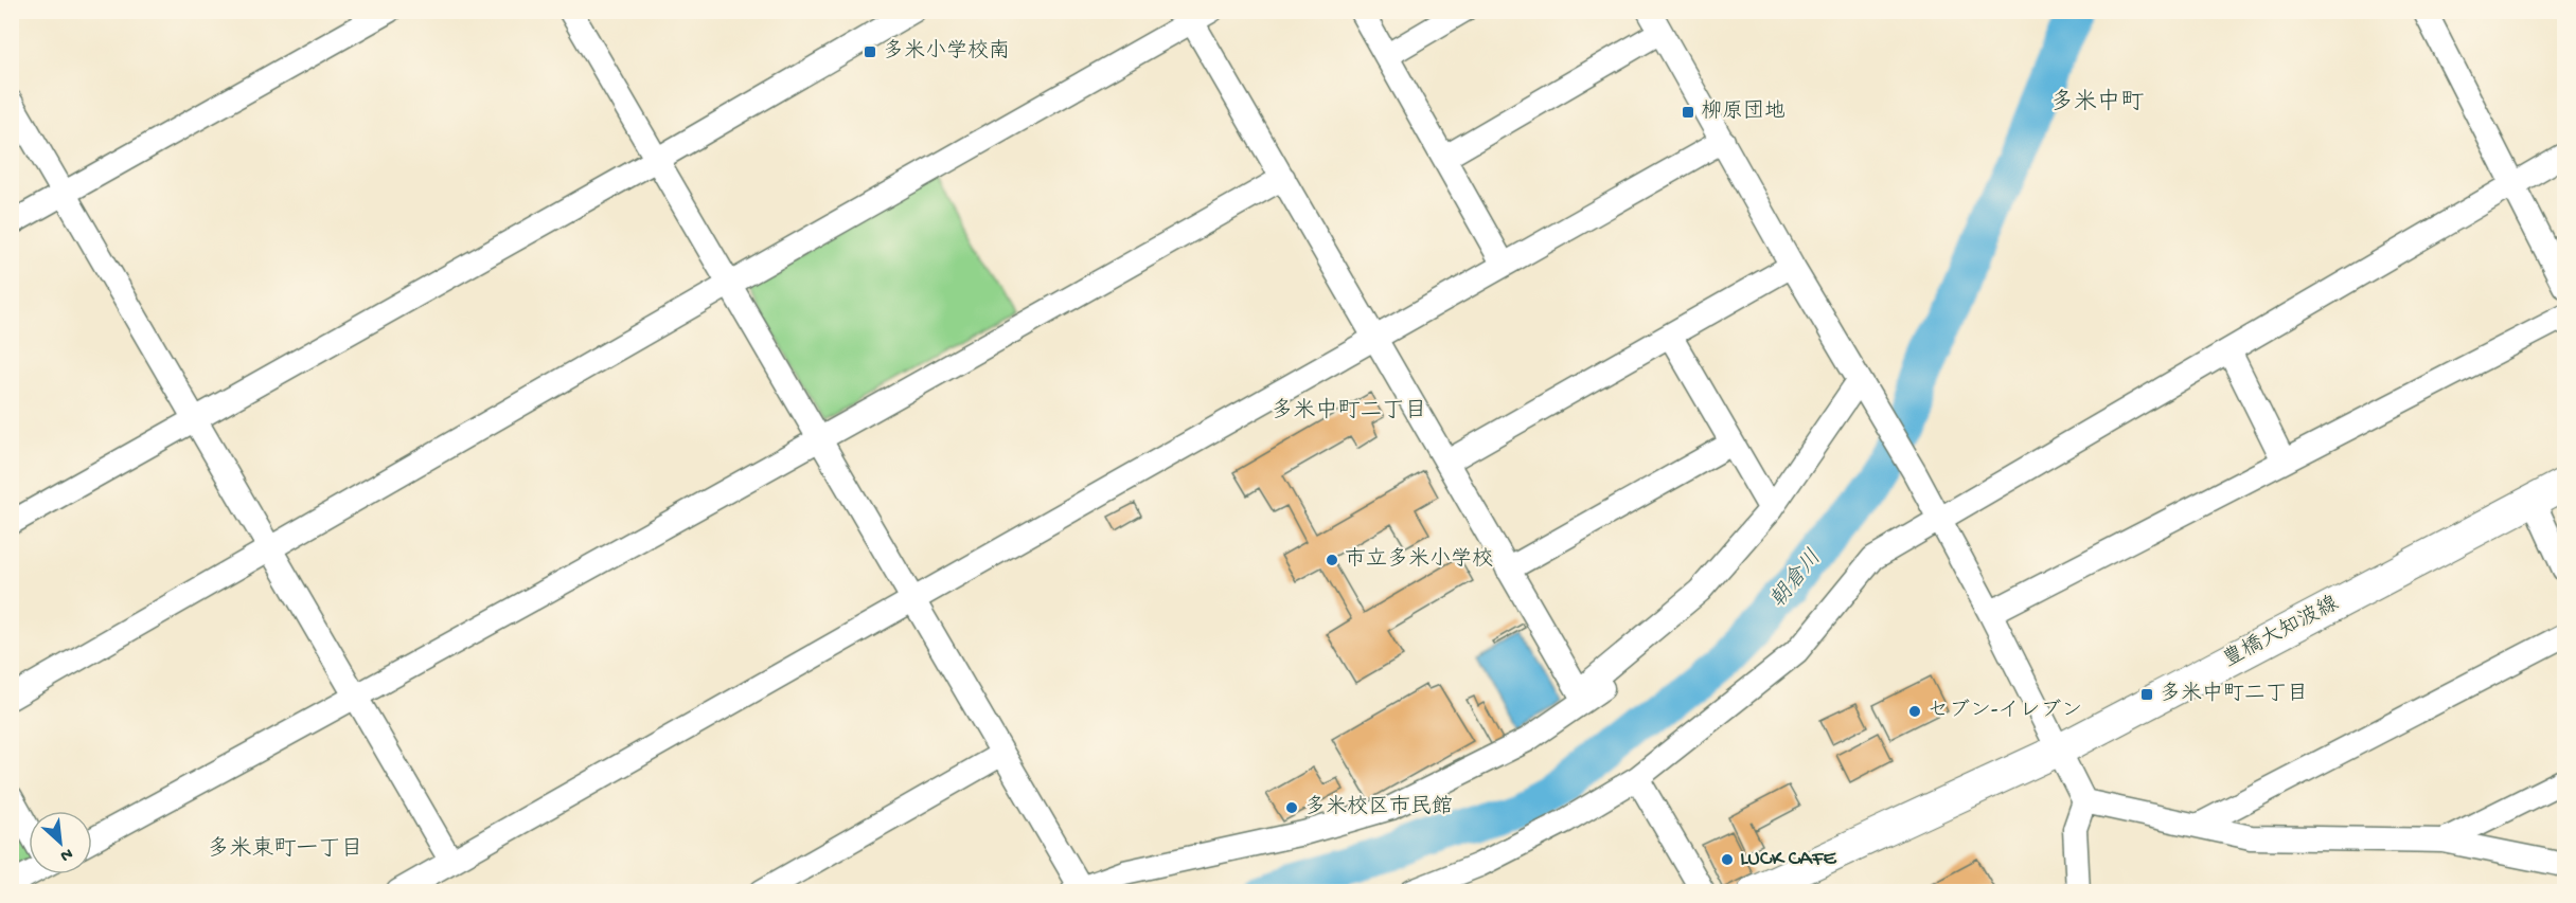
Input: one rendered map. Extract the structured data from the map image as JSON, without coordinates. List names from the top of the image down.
{
  "streets": {
    "main road": ["豊橋大知波線"]
  },
  "districts": ["多米中町", "多米中町二丁目", "多米東町一丁目"],
  "water": ["朝倉川"],
  "places": {
    "transit": ["多米小学校南", "柳原団地", "多米中町二丁目"],
    "other": [
      "市立多米小学校",
      "セブン-イレブン",
      "多米校区市民館",
      "LUCK CAFE"
    ]
  },
  "north": "bottom right"
}
